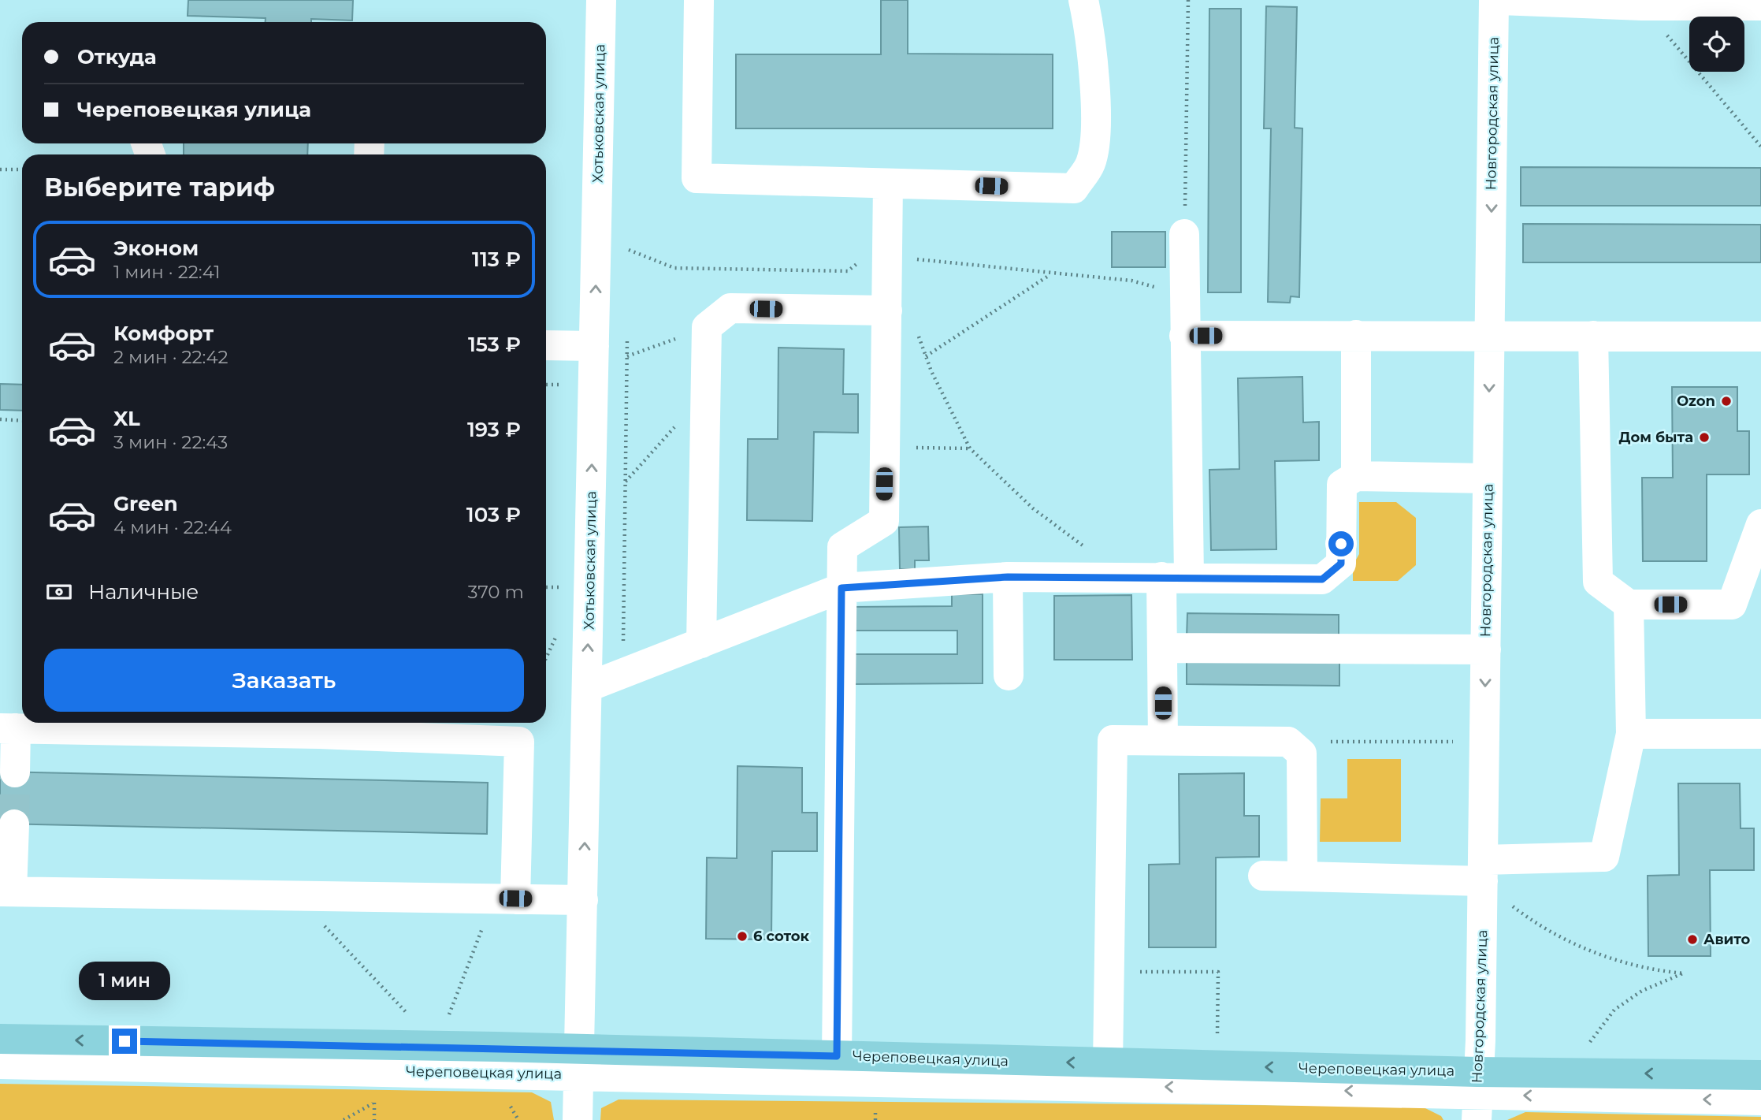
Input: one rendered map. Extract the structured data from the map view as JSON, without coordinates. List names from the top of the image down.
{
  "streets": {
    "main road": ["Череповецкая улица"],
    "street": ["Хотьковская улица", "Новгородская улица"]
  },
  "crossings": [
    ["Хотьковская улица", "Череповецкая улица"],
    ["Новгородская улица", "Череповецкая улица"]
  ],
  "one_way": ["Череповецкая улица"],
  "places": [
    "Ozon",
    "Дом быта",
    "6 соток",
    "Авито"
  ],
  "page": {
    "banner": ["Откуда", "Череповецкая улица"],
    "heading": "Выберите тариф",
    "list": [
      {
        "name": "Эконом",
        "note": "1 мин · 22:41",
        "value": "113 ₽"
      },
      {
        "name": "Комфорт",
        "note": "2 мин · 22:42",
        "value": "153 ₽"
      },
      {
        "name": "XL",
        "note": "3 мин · 22:43",
        "value": "193 ₽"
      },
      {
        "name": "Green",
        "note": "4 мин · 22:44",
        "value": "103 ₽"
      }
    ],
    "pay": ["Наличные", "370 m"],
    "buttons": "Заказать",
    "bubble": "1 мин"
  }
}
